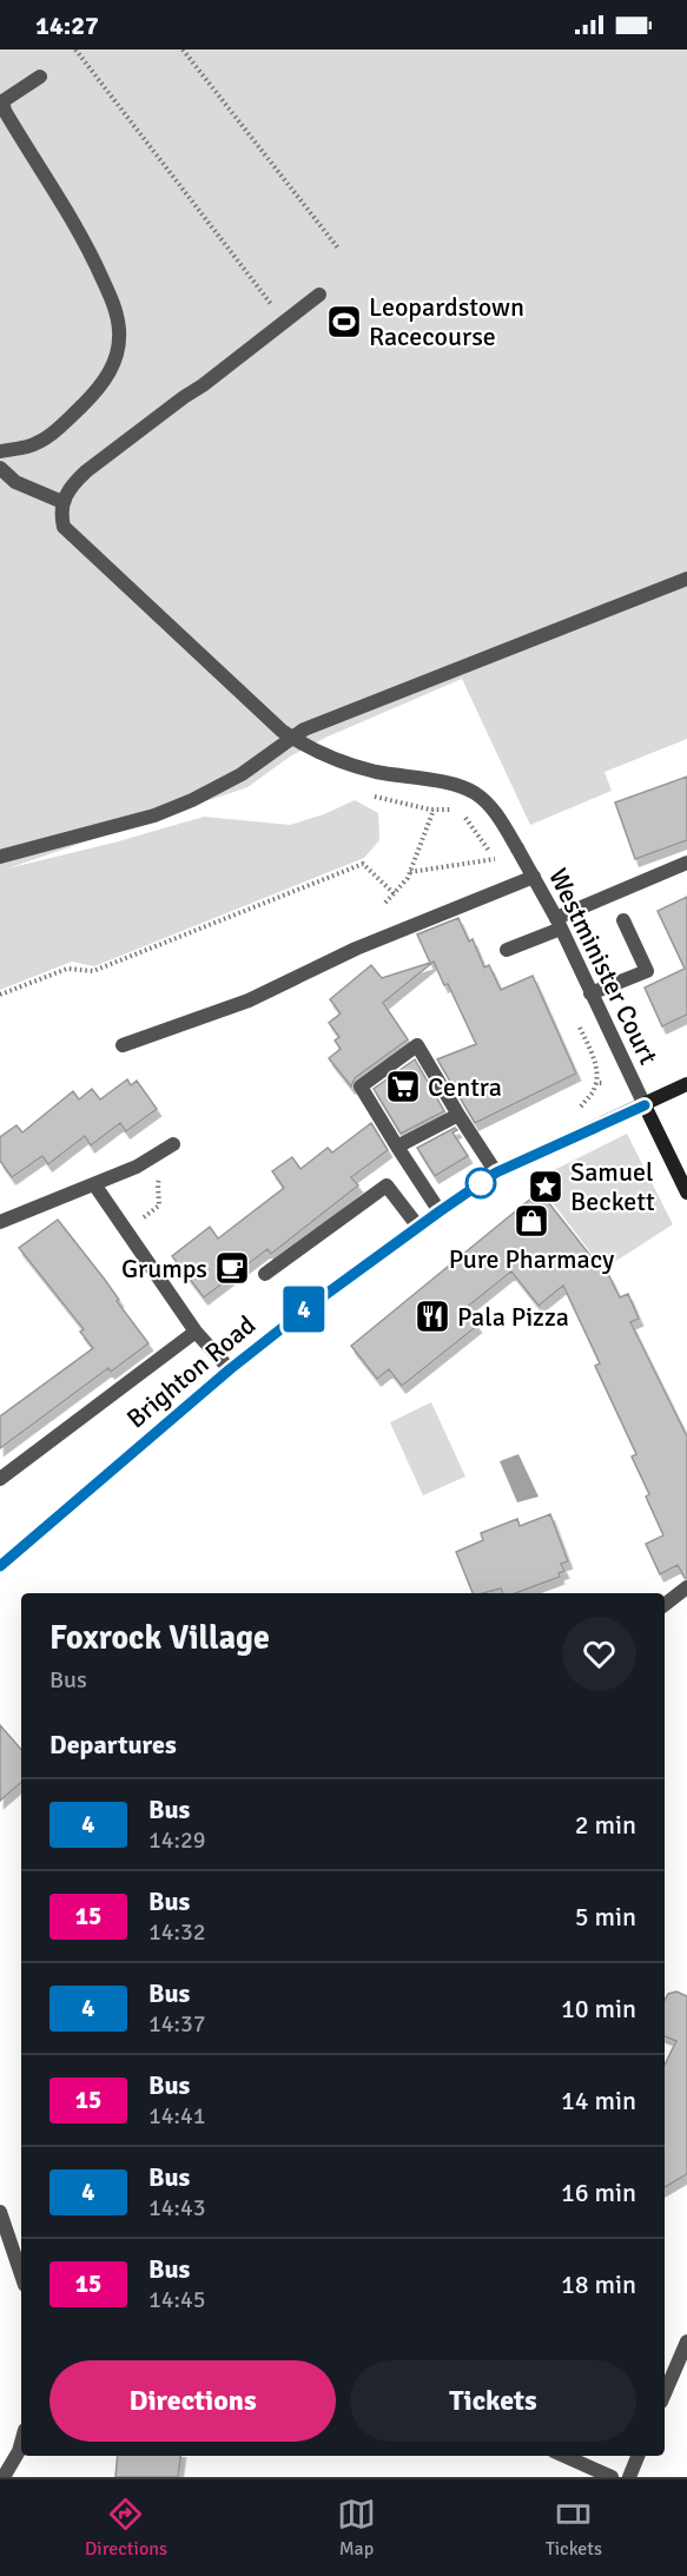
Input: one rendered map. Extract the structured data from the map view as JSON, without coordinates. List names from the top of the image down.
{
  "streets": {
    "street": ["Westminister Court", "Brighton Road"]
  },
  "crossings": [
    ["Westminister Court", "Brighton Road"]
  ],
  "places": {
    "sports": ["Leopardstown Racecourse"],
    "supermarket": ["Centra"],
    "place": ["Samuel Beckett"],
    "shop": ["Pure Pharmacy"],
    "cafe": ["Grumps"],
    "restaurant": ["Pala Pizza"]
  },
  "lines": ["bus line 4"],
  "page": {
    "status": "14:27",
    "on_map": "4",
    "heading": [
      ["Foxrock Village", "Bus"],
      "Departures"
    ],
    "list": [
      {
        "mark": "4",
        "name": "Bus",
        "note": "14:29",
        "value": "2 min"
      },
      {
        "mark": "15",
        "name": "Bus",
        "note": "14:32",
        "value": "5 min"
      },
      {
        "mark": "4",
        "name": "Bus",
        "note": "14:37",
        "value": "10 min"
      },
      {
        "mark": "15",
        "name": "Bus",
        "note": "14:41",
        "value": "14 min"
      },
      {
        "mark": "4",
        "name": "Bus",
        "note": "14:43",
        "value": "16 min"
      },
      {
        "mark": "15",
        "name": "Bus",
        "note": "14:45",
        "value": "18 min"
      }
    ],
    "buttons": ["Directions", "Tickets"],
    "tabs": ["Directions", "Map", "Tickets"]
  }
}
